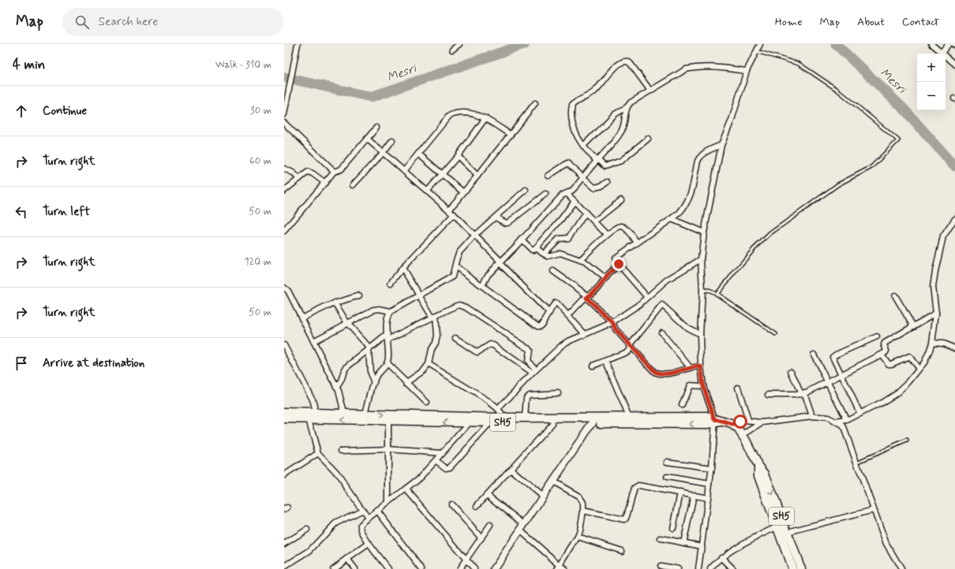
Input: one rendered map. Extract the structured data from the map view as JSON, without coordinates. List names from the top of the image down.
{
  "streets": {
    "main road": ["SH5"]
  },
  "water": ["Mesri"],
  "page": {
    "header": "Map",
    "search": "Search here",
    "nav": [
      "Home",
      "Map",
      "About",
      "Contact"
    ],
    "heading": ["4 min", "Walk · 310 m"],
    "map_buttons": ["+", "−"],
    "list": [
      ["Continue", "30 m"],
      ["Turn right", "60 m"],
      ["Turn left", "50 m"],
      ["Turn right", "120 m"],
      ["Turn right", "50 m"],
      "Arrive at destination"
    ]
  }
}
